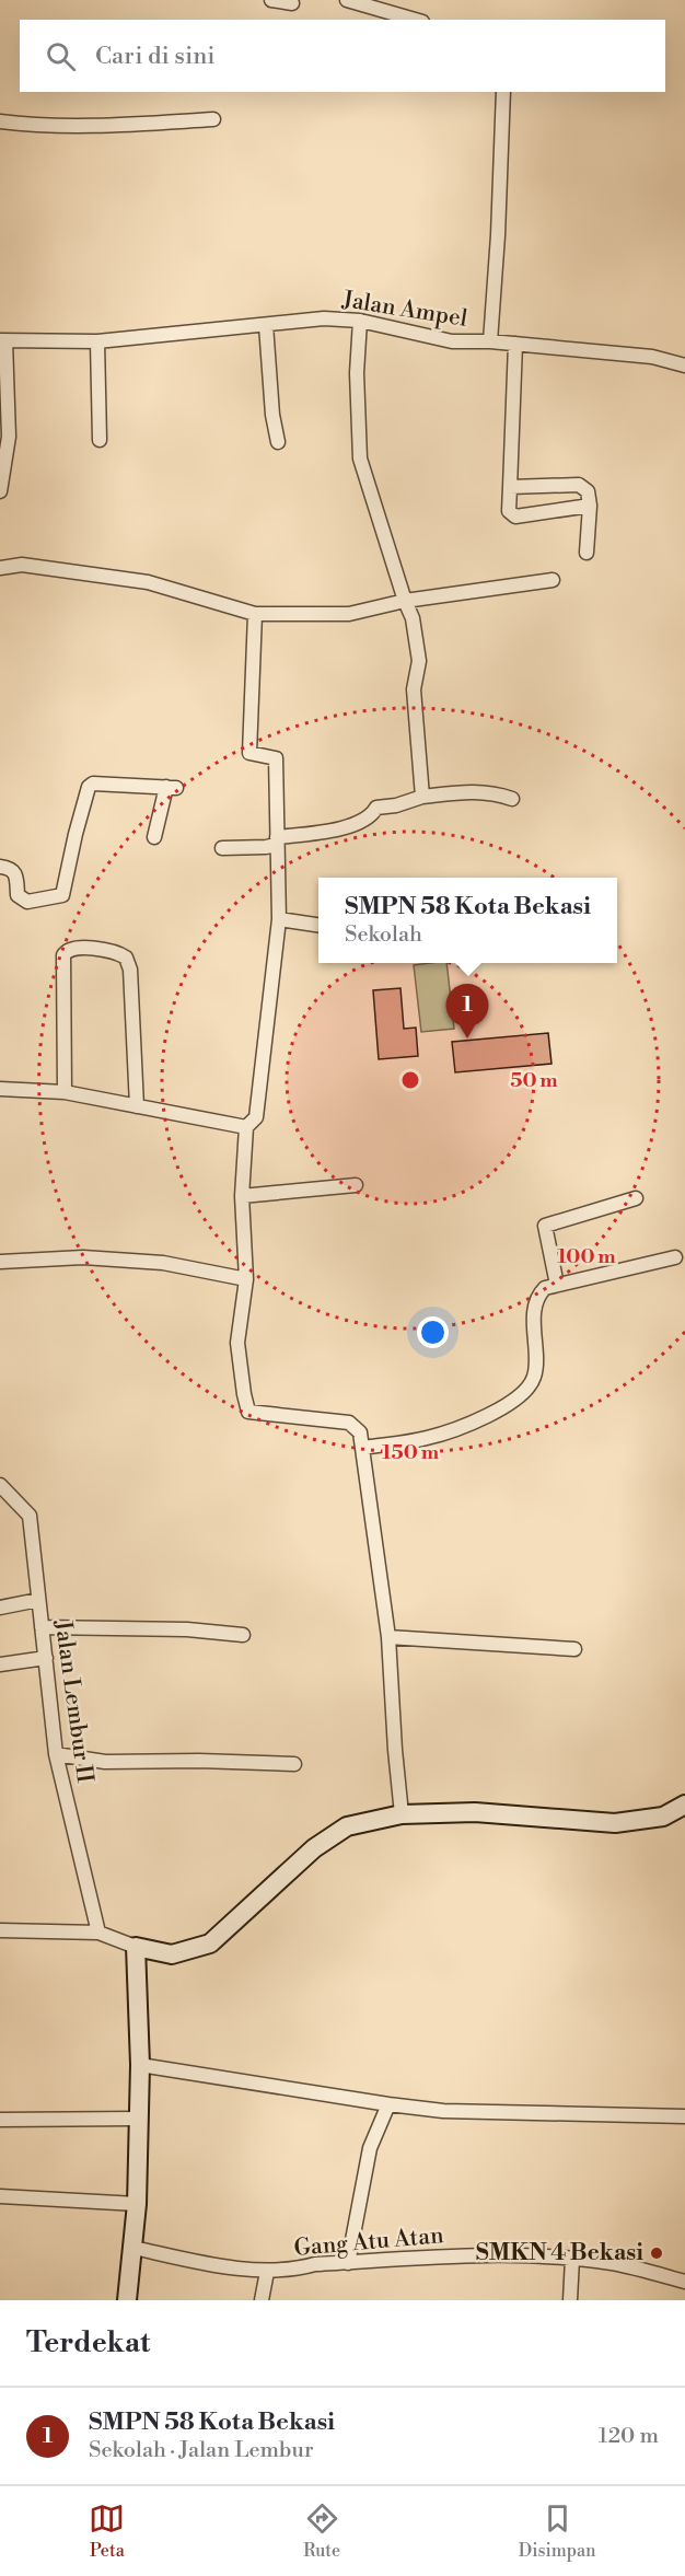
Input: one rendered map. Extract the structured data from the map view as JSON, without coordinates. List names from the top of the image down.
{
  "streets": {
    "street": ["Jalan Ampel", "Jalan Lembur II", "Gang Atu Atan"]
  },
  "places": ["SMKN 4 Bekasi"],
  "page": {
    "search": "Cari di sini",
    "popup": ["SMPN 58 Kota Bekasi", "Sekolah"],
    "pins": "1",
    "heading": "Terdekat",
    "list": [
      {
        "mark": "1",
        "name": "SMPN 58 Kota Bekasi",
        "note": "Sekolah · Jalan Lembur",
        "value": "120 m"
      }
    ],
    "nav": ["Peta", "Rute", "Disimpan"]
  },
  "rings": ["50 m", "100 m", "150 m"]
}
